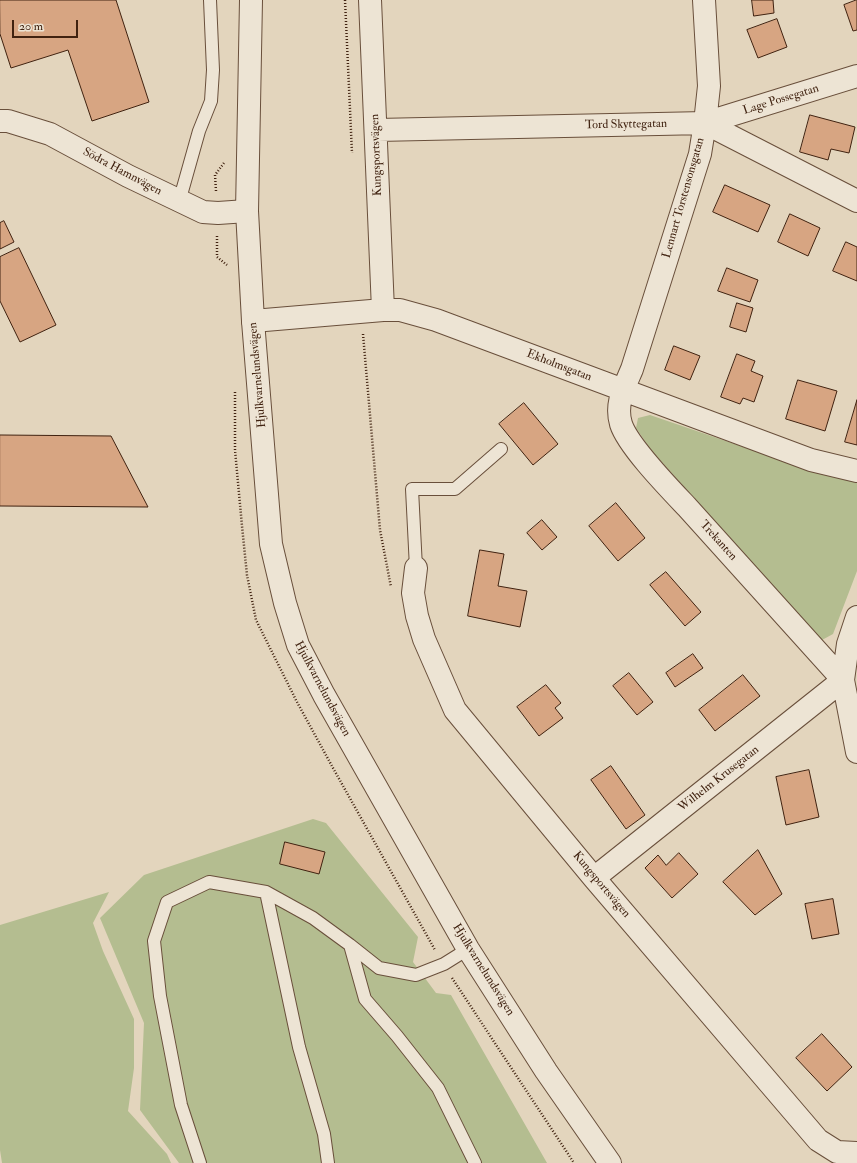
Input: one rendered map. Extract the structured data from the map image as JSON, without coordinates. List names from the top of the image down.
{
  "streets": {
    "street": [
      "Lage Possegatan",
      "Tord Skyttegatan",
      "Kungsportsvägen",
      "Södra Hamnvägen",
      "Lennart Torstensonsgatan",
      "Ekholmsgatan",
      "Hjulkvarnelundsvägen",
      "Trekanten",
      "Wilhelm Krusegatan"
    ]
  },
  "crossings": [
    ["Lage Possegatan", "Tord Skyttegatan"],
    ["Lage Possegatan", "Lennart Torstensonsgatan"],
    ["Tord Skyttegatan", "Kungsportsvägen"],
    ["Tord Skyttegatan", "Lennart Torstensonsgatan"],
    ["Kungsportsvägen", "Ekholmsgatan"],
    ["Kungsportsvägen", "Wilhelm Krusegatan"],
    ["Södra Hamnvägen", "Hjulkvarnelundsvägen"],
    ["Lennart Torstensonsgatan", "Ekholmsgatan"],
    ["Lennart Torstensonsgatan", "Trekanten"],
    ["Ekholmsgatan", "Hjulkvarnelundsvägen"],
    ["Ekholmsgatan", "Trekanten"],
    ["Trekanten", "Wilhelm Krusegatan"]
  ],
  "scale_bar": "20 m"
}
